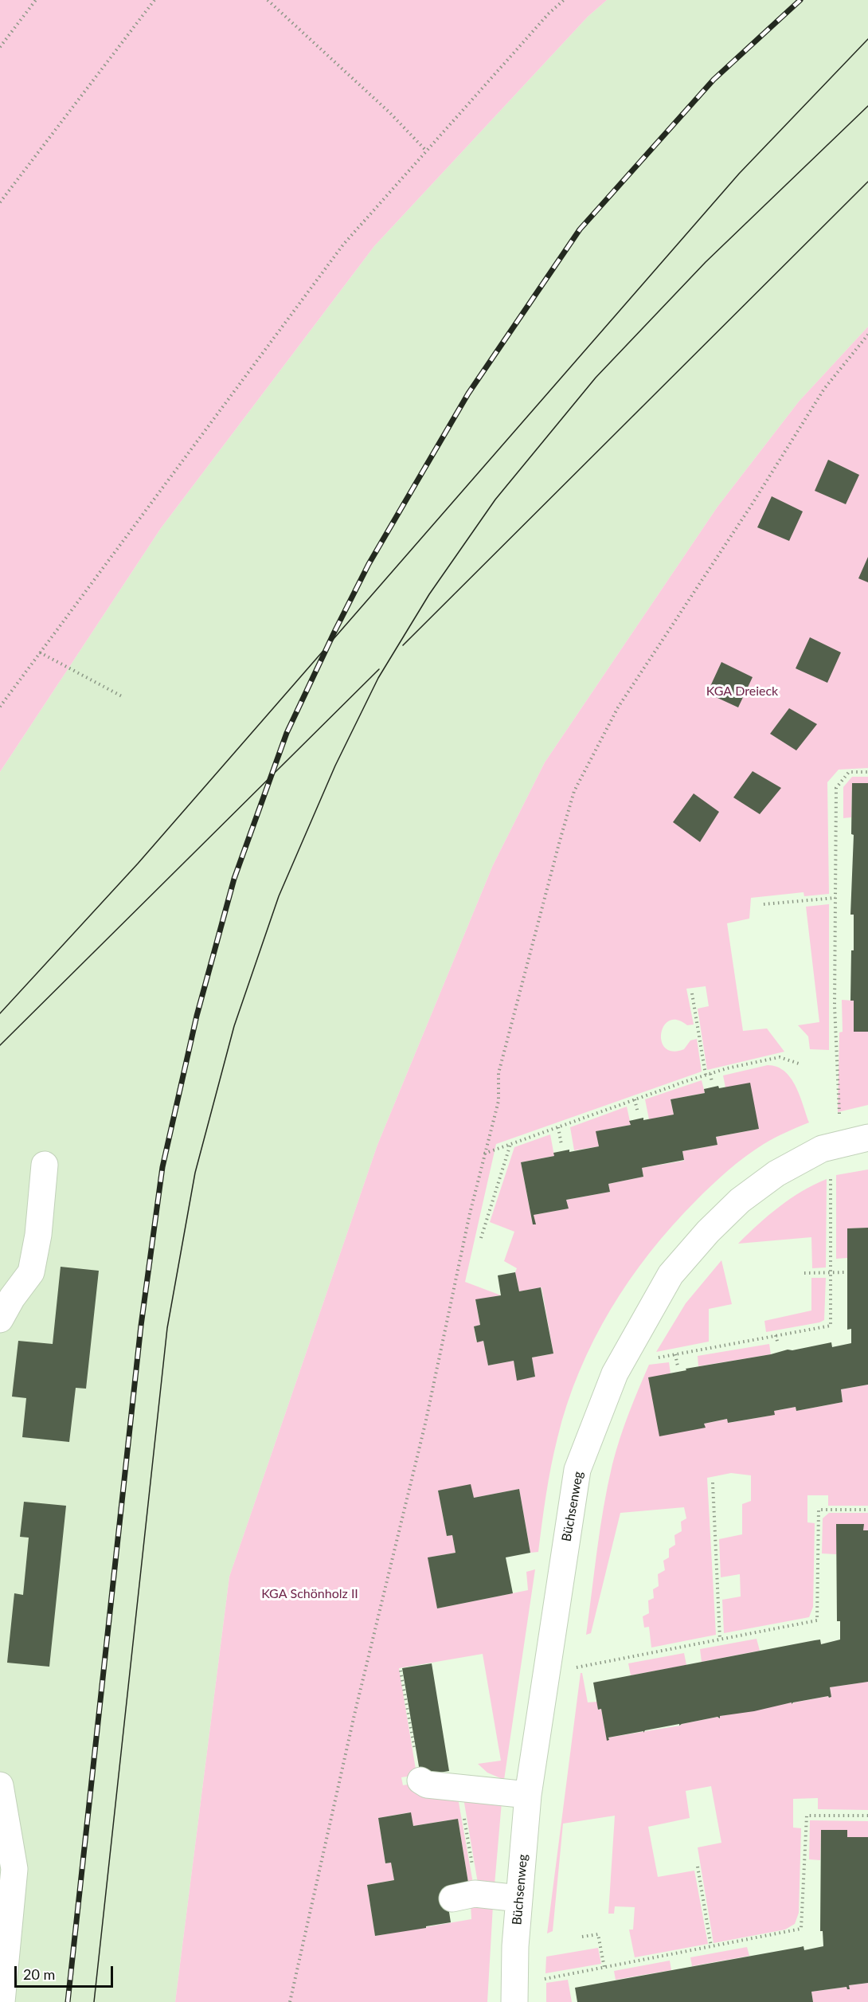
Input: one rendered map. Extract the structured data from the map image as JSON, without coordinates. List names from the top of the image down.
{
  "streets": {
    "street": ["Büchsenweg"]
  },
  "parks": ["KGA Dreieck", "KGA Schönholz II"],
  "scale_bar": "20 m"
}
